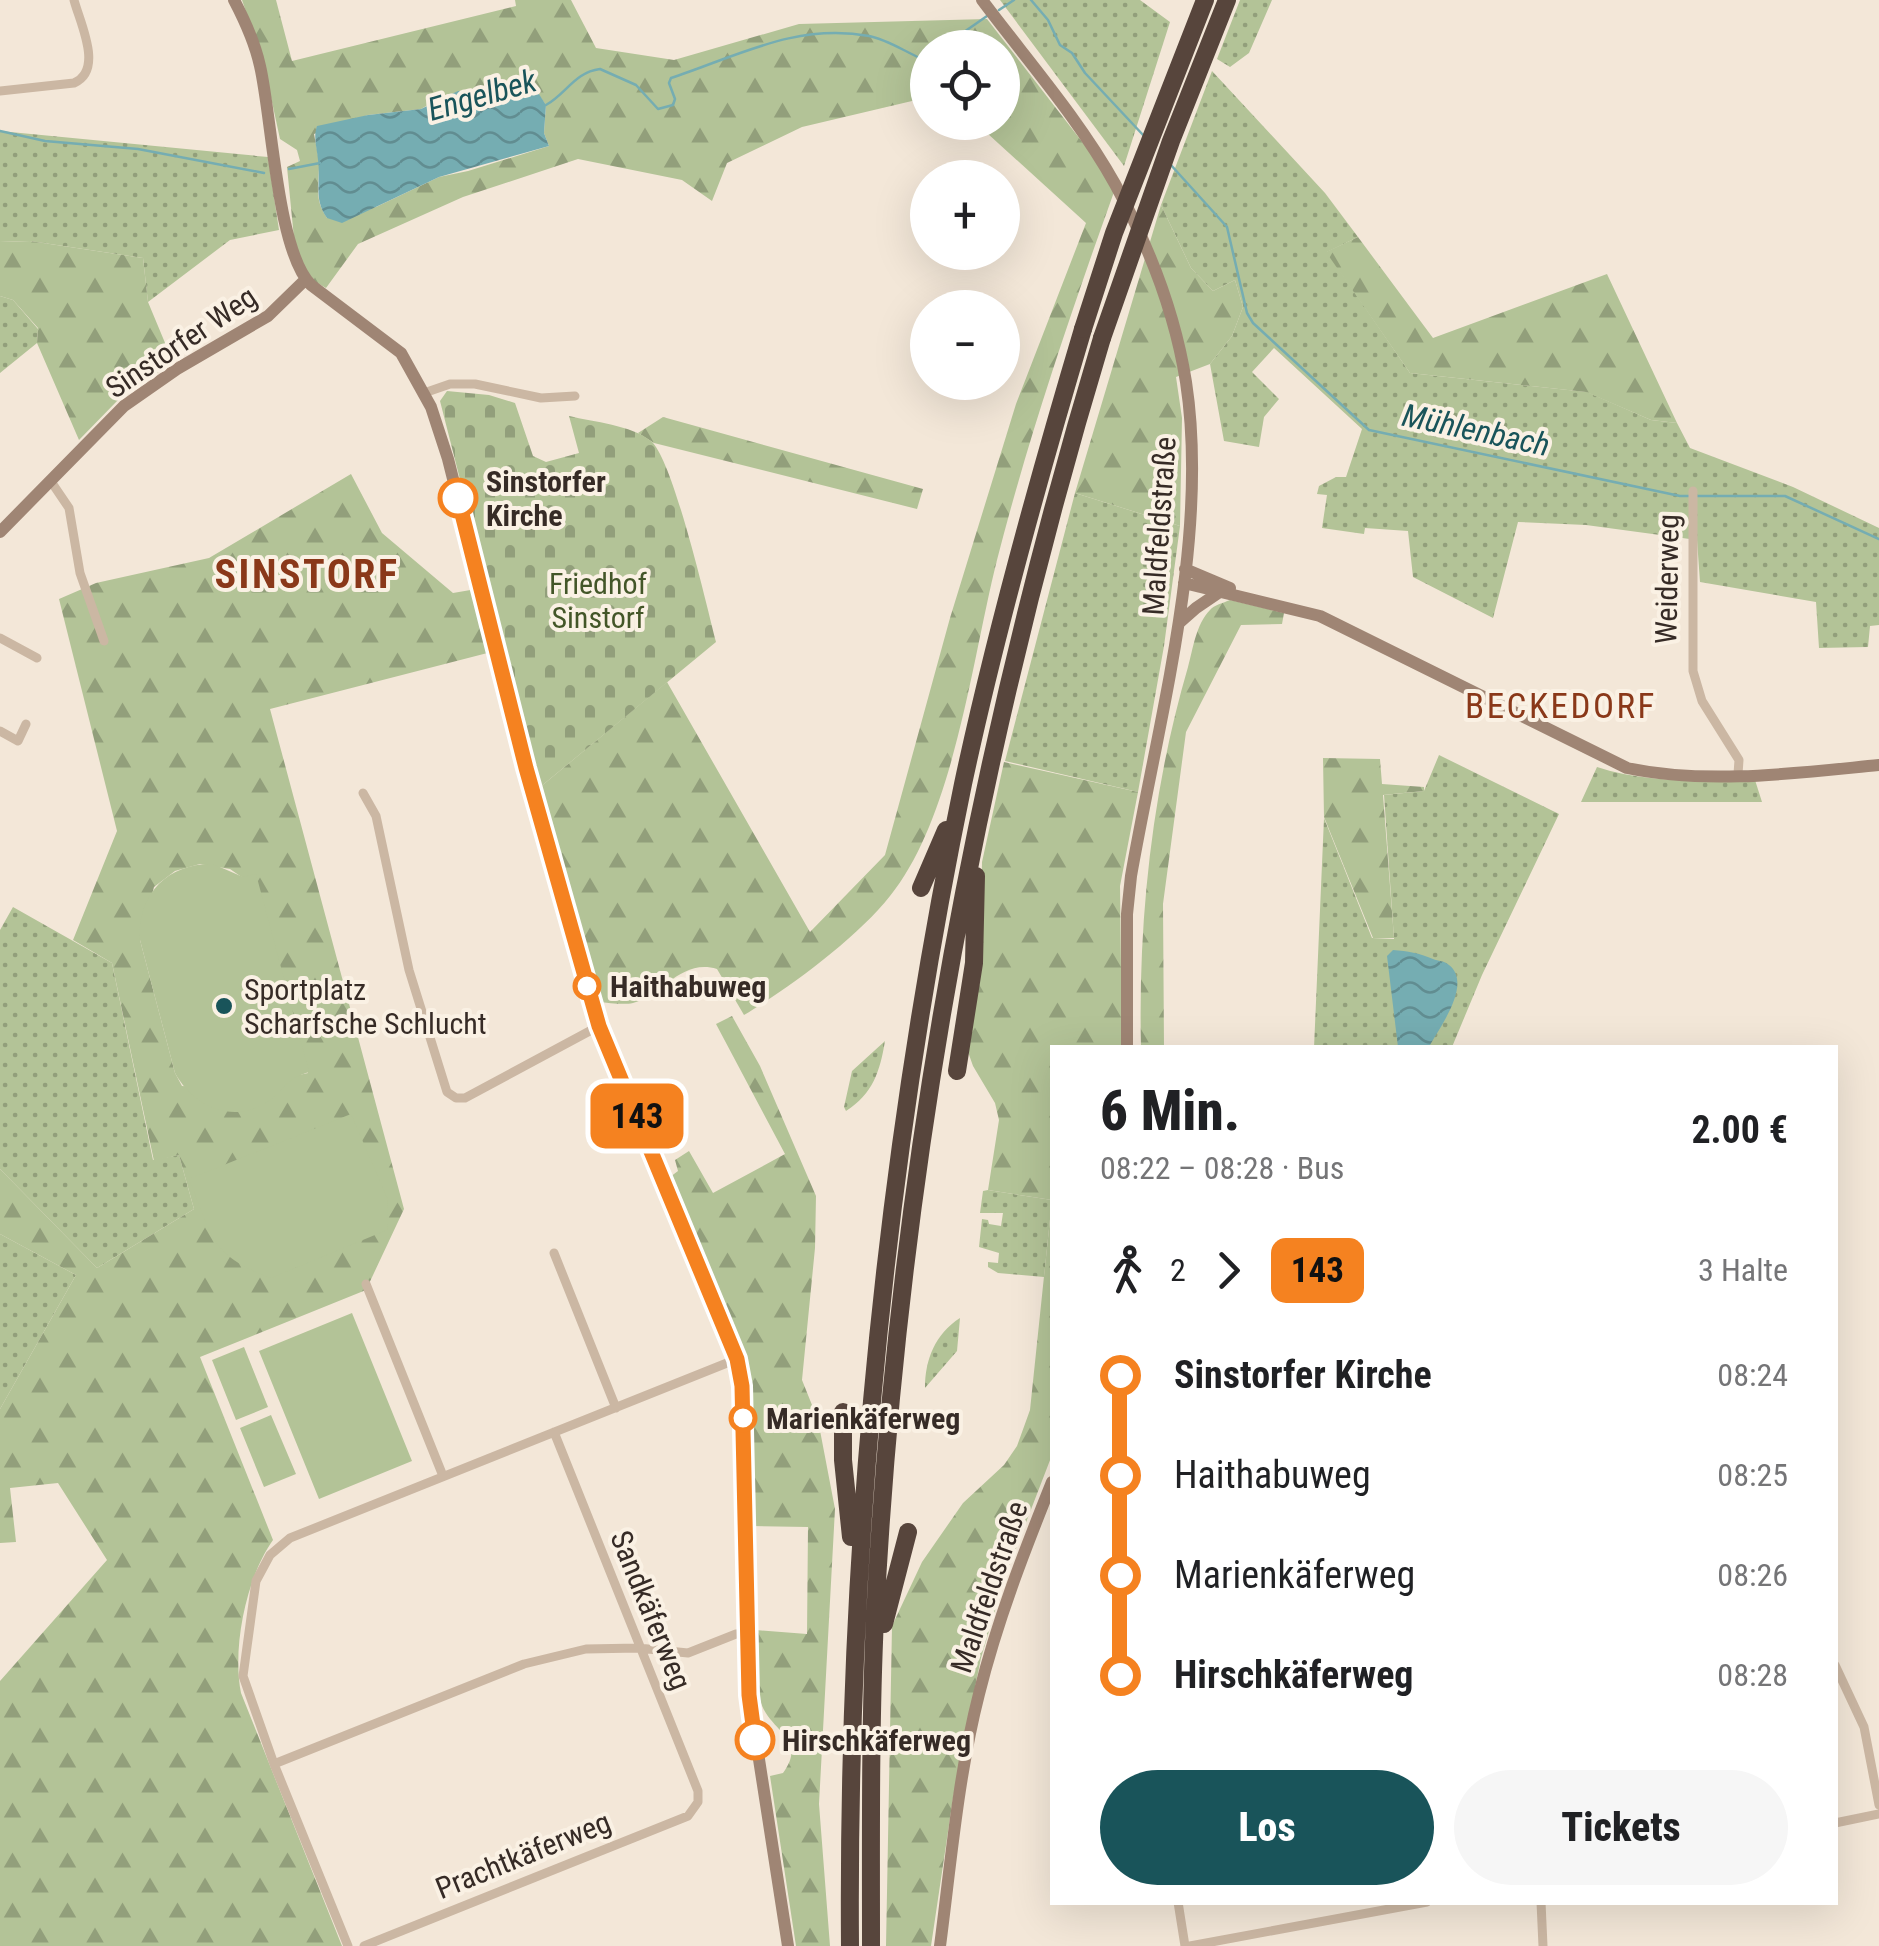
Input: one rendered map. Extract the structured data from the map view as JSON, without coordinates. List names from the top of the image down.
{
  "streets": {
    "street": [
      "Sinstorfer Weg",
      "Maldfeldstraße",
      "Weiderweg",
      "Sandkäferweg",
      "Prachtkäferweg"
    ]
  },
  "crossings": [
    ["Sandkäferweg", "Prachtkäferweg"]
  ],
  "districts": ["SINSTORF", "BECKEDORF"],
  "water": ["Engelbek", "Mühlenbach"],
  "parks": ["Friedhof Sinstorf"],
  "places": [
    "Sinstorfer Kirche",
    "Haithabuweg",
    "Sportplatz Scharfsche Schlucht",
    "Marienkäferweg",
    "Hirschkäferweg"
  ],
  "lines": ["bus line 143"],
  "page": {
    "on_map": "143",
    "map_buttons": ["+", "−"],
    "heading": ["6 Min.", "08:22 – 08:28 · Bus", "2.00 €"],
    "legs": ["2", "143", "3 Halte"],
    "list": [
      {
        "name": "Sinstorfer Kirche",
        "value": "08:24"
      },
      {
        "name": "Haithabuweg",
        "value": "08:25"
      },
      {
        "name": "Marienkäferweg",
        "value": "08:26"
      },
      {
        "name": "Hirschkäferweg",
        "value": "08:28"
      }
    ],
    "buttons": ["Los", "Tickets"]
  }
}
